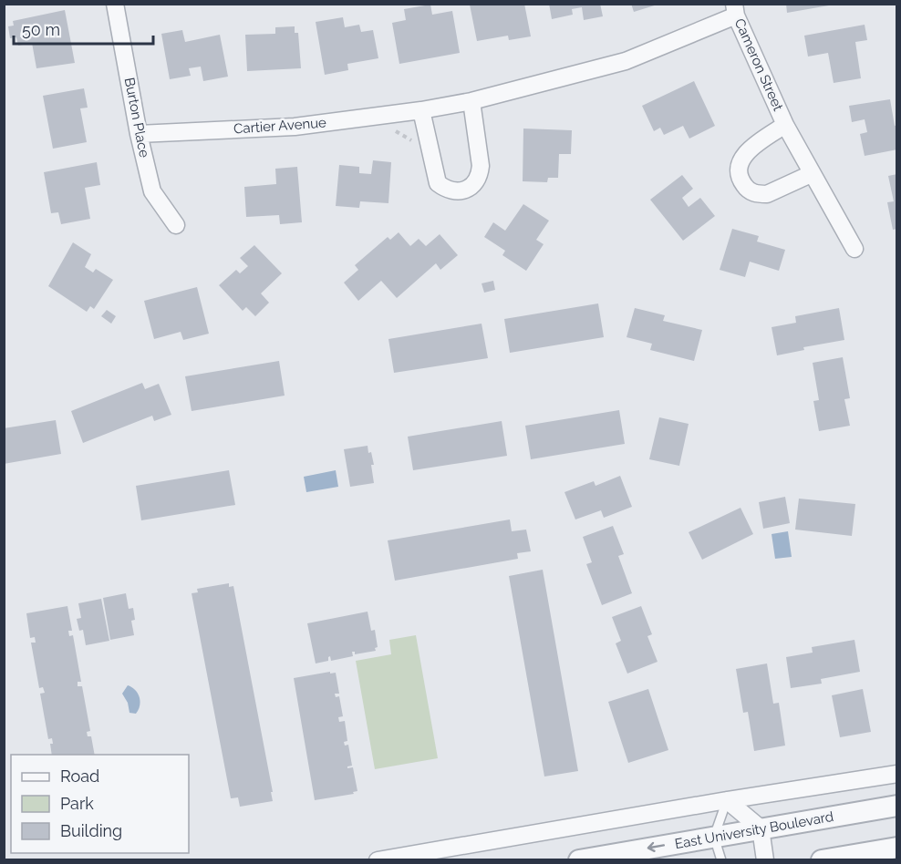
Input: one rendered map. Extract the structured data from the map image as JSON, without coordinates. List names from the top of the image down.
{
  "streets": {
    "street": [
      "Cameron Street",
      "Burton Place",
      "Cartier Avenue",
      "East University Boulevard"
    ]
  },
  "crossings": [
    ["Cameron Street", "Cartier Avenue"],
    ["Burton Place", "Cartier Avenue"]
  ],
  "legend": ["Road", "Park", "Building"],
  "scale_bar": "50 m"
}
